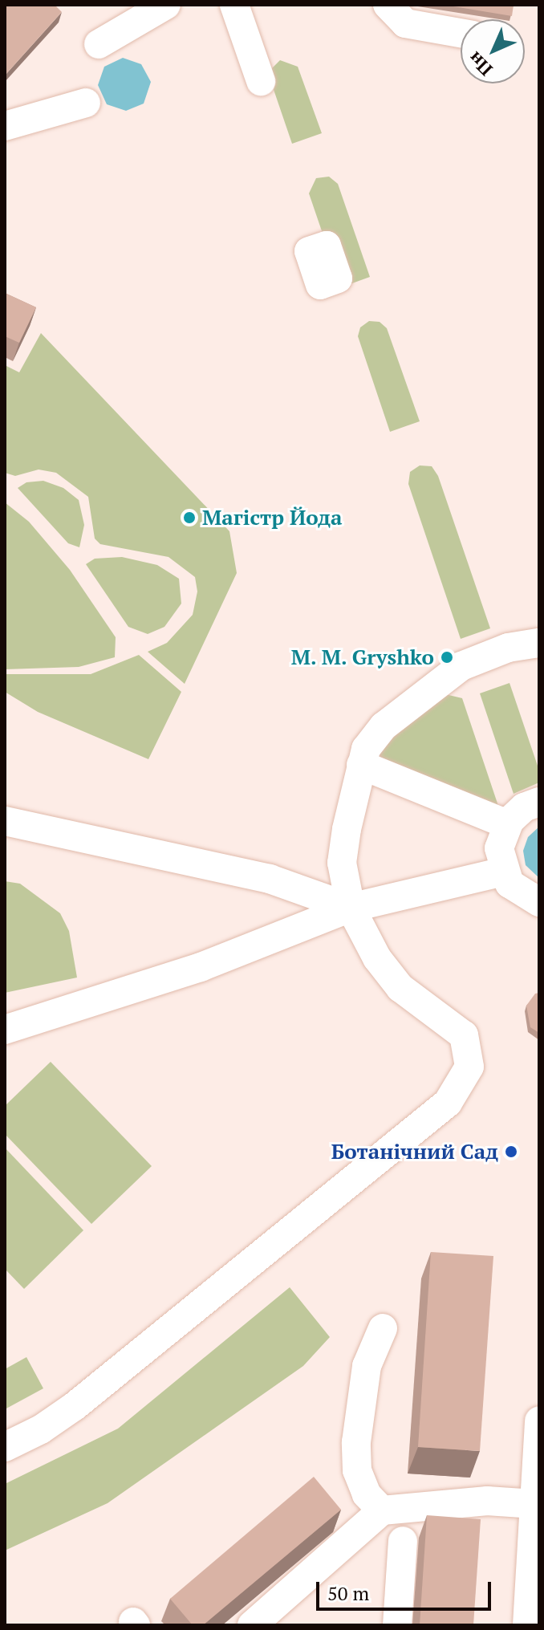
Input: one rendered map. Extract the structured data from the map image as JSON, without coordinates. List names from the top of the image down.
{
  "places": ["Магістр Йода", "M. M. Gryshko", "Ботанічний Сад"],
  "scale_bar": "50 m",
  "north": "bottom left"
}
